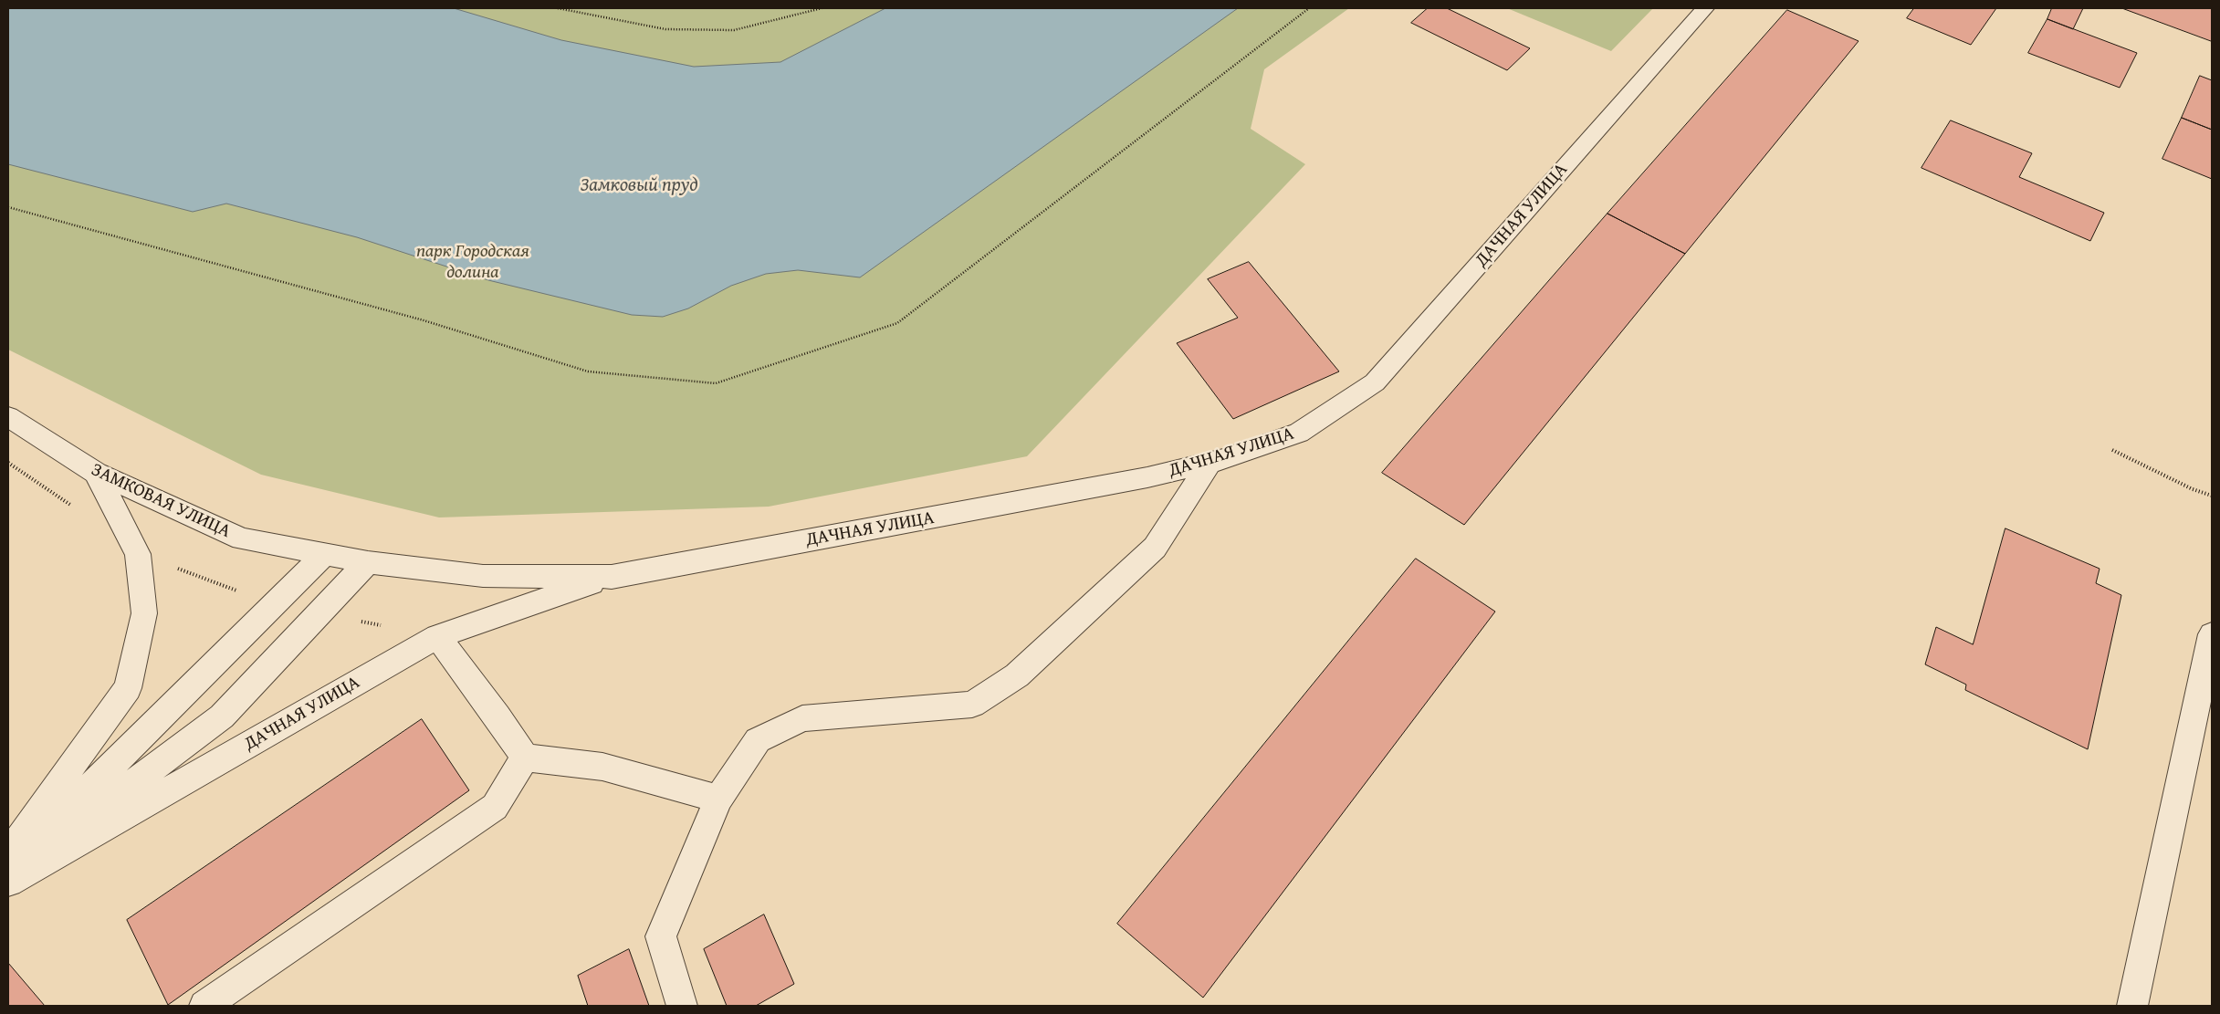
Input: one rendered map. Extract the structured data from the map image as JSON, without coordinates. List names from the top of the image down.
{
  "streets": {
    "street": ["ДАЧНАЯ УЛИЦА", "ЗАМКОВАЯ УЛИЦА"]
  },
  "crossings": [
    ["ДАЧНАЯ УЛИЦА", "ЗАМКОВАЯ УЛИЦА"]
  ],
  "water": ["Замковый пруд"],
  "parks": ["парк Городская долина"]
}
